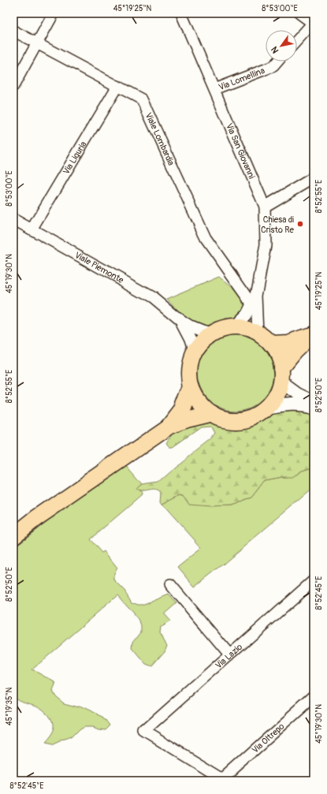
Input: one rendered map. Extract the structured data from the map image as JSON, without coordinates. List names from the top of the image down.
{
  "streets": {
    "street": [
      "Via Lomellina",
      "Viale Lombardia",
      "Via San Giovanni",
      "Via Liguria",
      "Viale Piemonte",
      "Via Lazio",
      "Via Oltrepo"
    ]
  },
  "crossings": [
    ["Via Lomellina", "Via San Giovanni"],
    ["Viale Lombardia", "Via San Giovanni"],
    ["Viale Lombardia", "Via Liguria"],
    ["Via San Giovanni", "Viale Piemonte"],
    ["Via Liguria", "Viale Piemonte"],
    ["Via Lazio", "Via Oltrepo"]
  ],
  "places": ["Chiesa di Cristo Re"],
  "north": "bottom left",
  "coordinates": [
    "45°19'25\"N",
    "8°53'00\"E",
    "8°52'55\"E",
    "45°19'30\"N",
    "8°52'50\"E",
    "8°52'45\"E",
    "45°19'35\"N"
  ]
}
